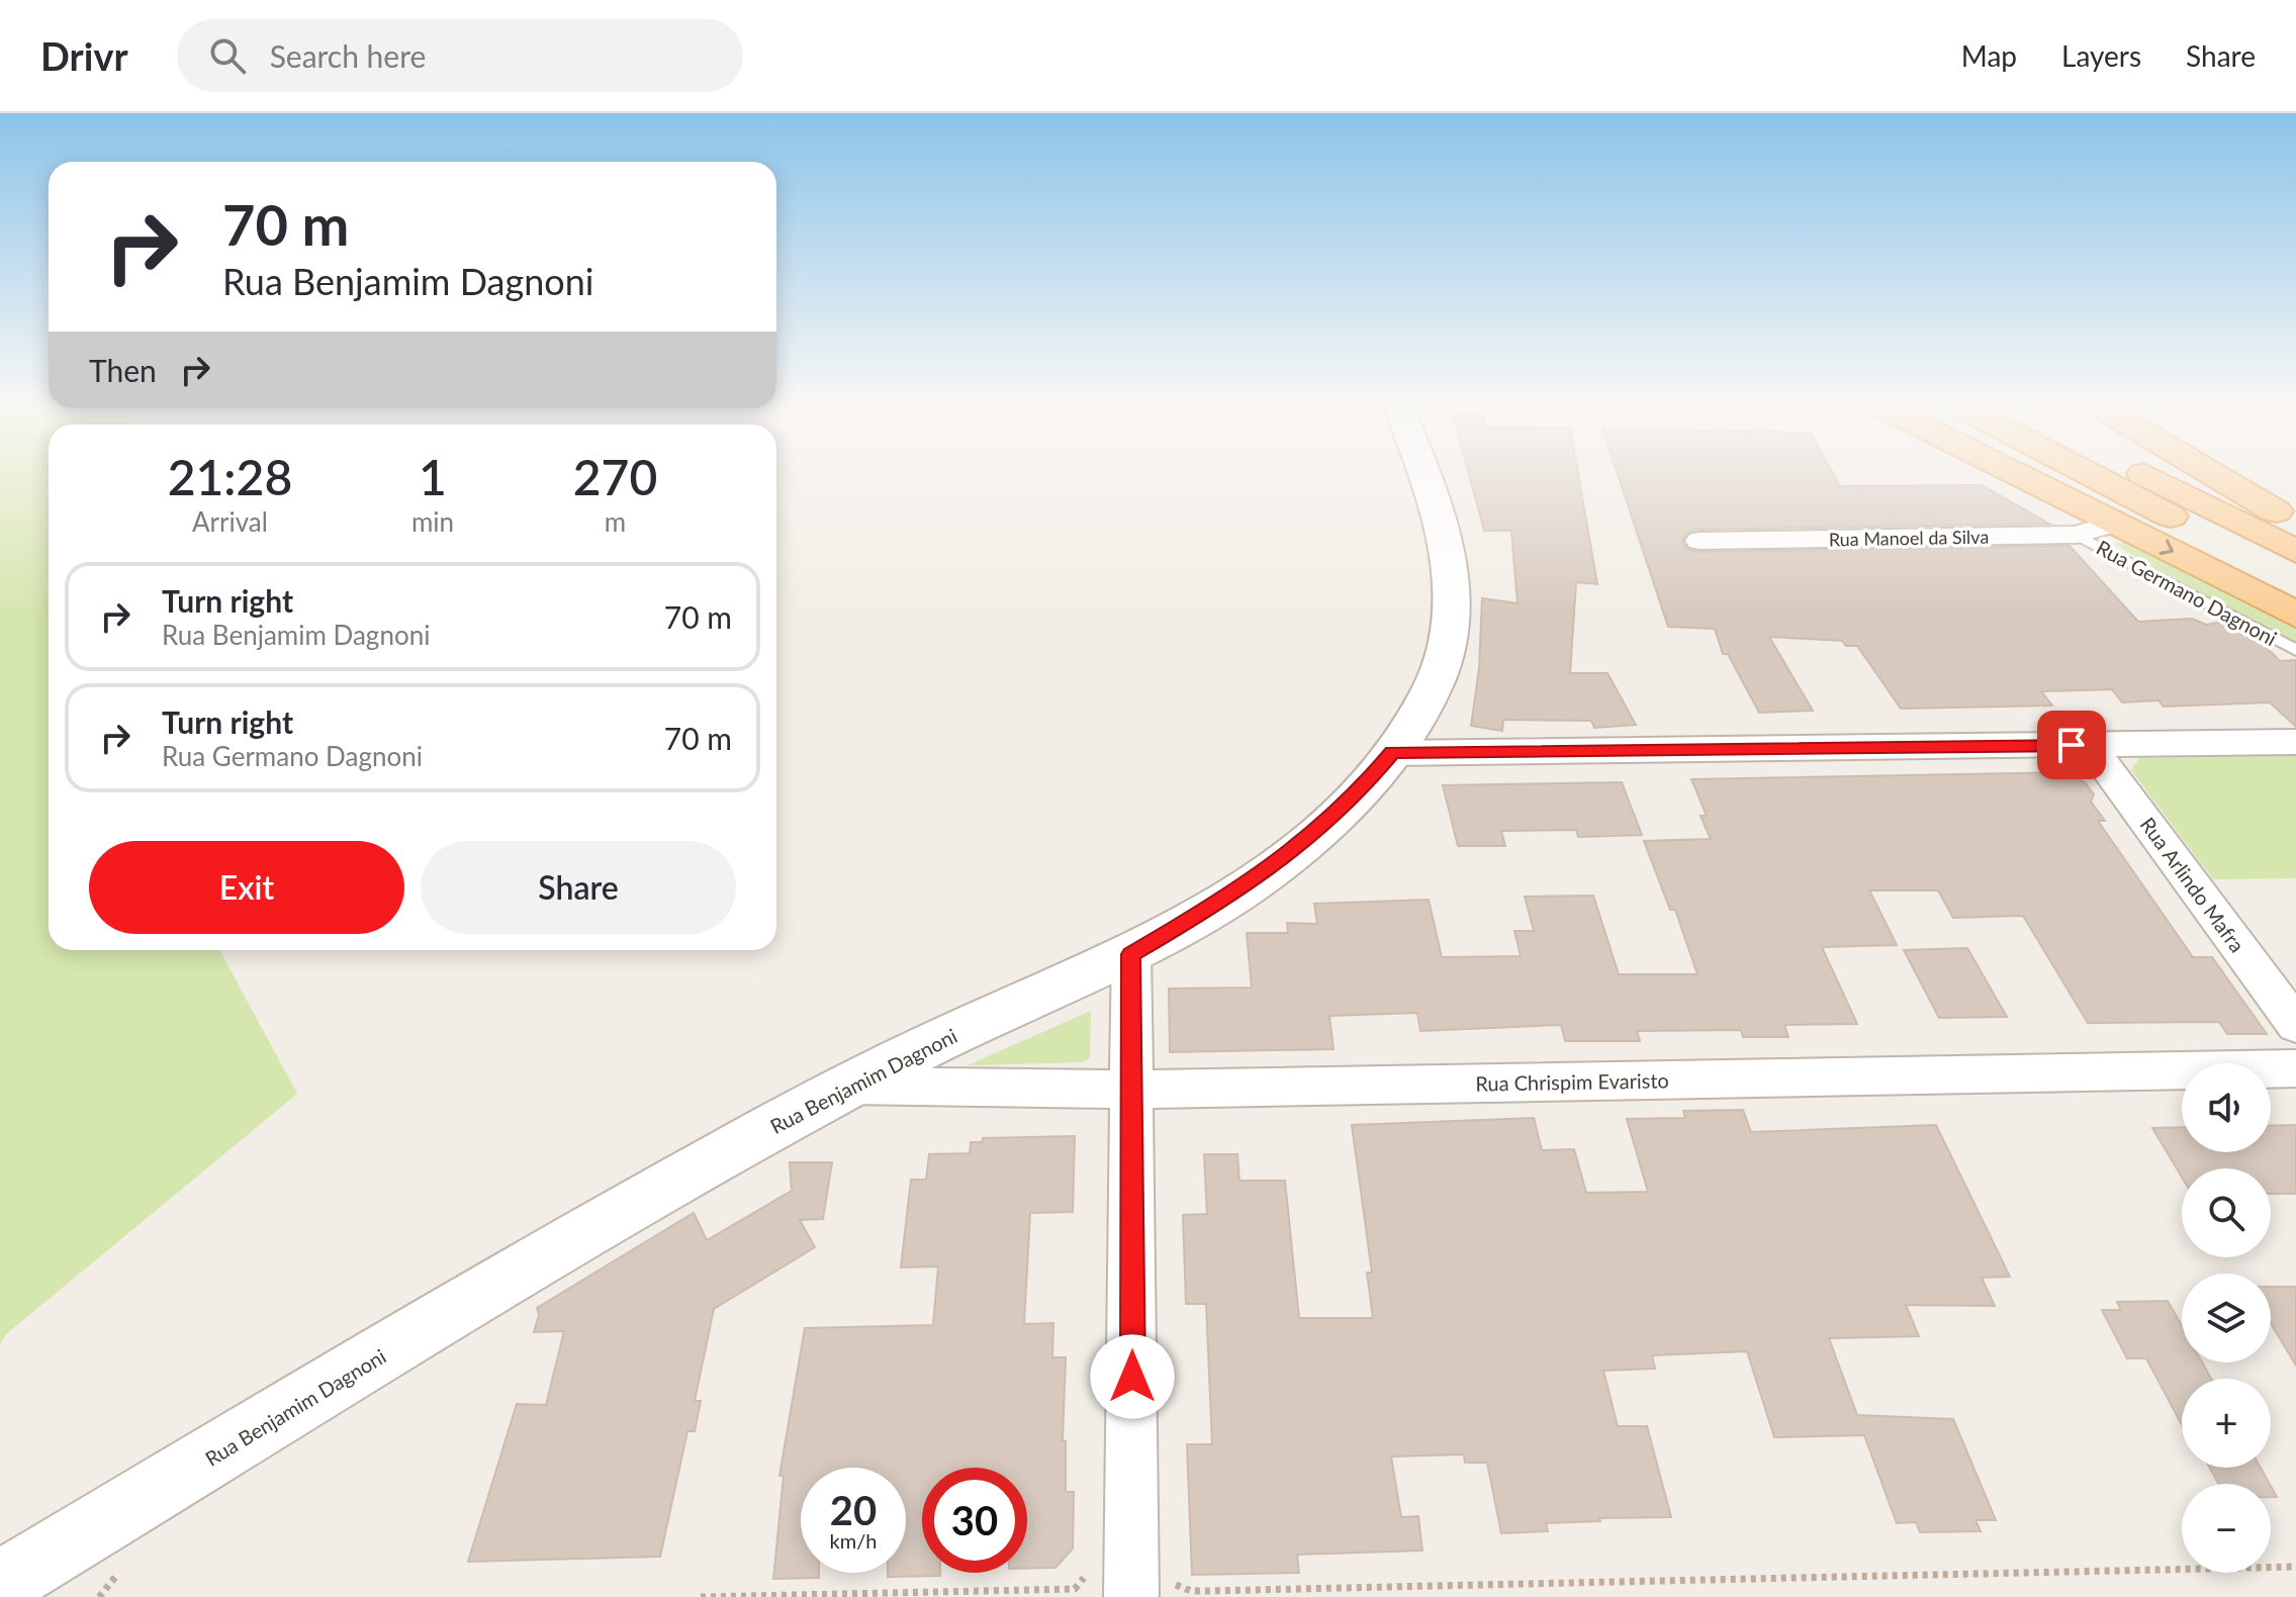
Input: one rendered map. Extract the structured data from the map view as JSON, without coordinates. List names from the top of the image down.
{
  "streets": {
    "street": [
      "Rua Manoel da Silva",
      "Rua Arlindo Mafra",
      "Rua Benjamim Dagnoni",
      "Rua Chrispim Evaristo"
    ],
    "lane": ["Rua Germano Dagnoni"]
  },
  "crossings": [
    ["Rua Manoel da Silva", "Rua Germano Dagnoni"],
    ["Rua Benjamim Dagnoni", "Rua Chrispim Evaristo"]
  ],
  "page": {
    "header": "Drivr",
    "search": "Search here",
    "nav": ["Map", "Layers", "Share"],
    "turn": ["70 m", "Rua Benjamim Dagnoni"],
    "then": "Then",
    "eta": [
      "21:28",
      "Arrival",
      "1",
      "min",
      "270",
      "m"
    ],
    "list": [
      {
        "name": "Turn right",
        "note": "Rua Benjamim Dagnoni",
        "value": "70 m"
      },
      {
        "name": "Turn right",
        "note": "Rua Germano Dagnoni",
        "value": "70 m"
      }
    ],
    "buttons": ["Exit", "Share"],
    "map_buttons": ["+", "−"],
    "speed": "20 km/h",
    "limit": "30"
  }
}
